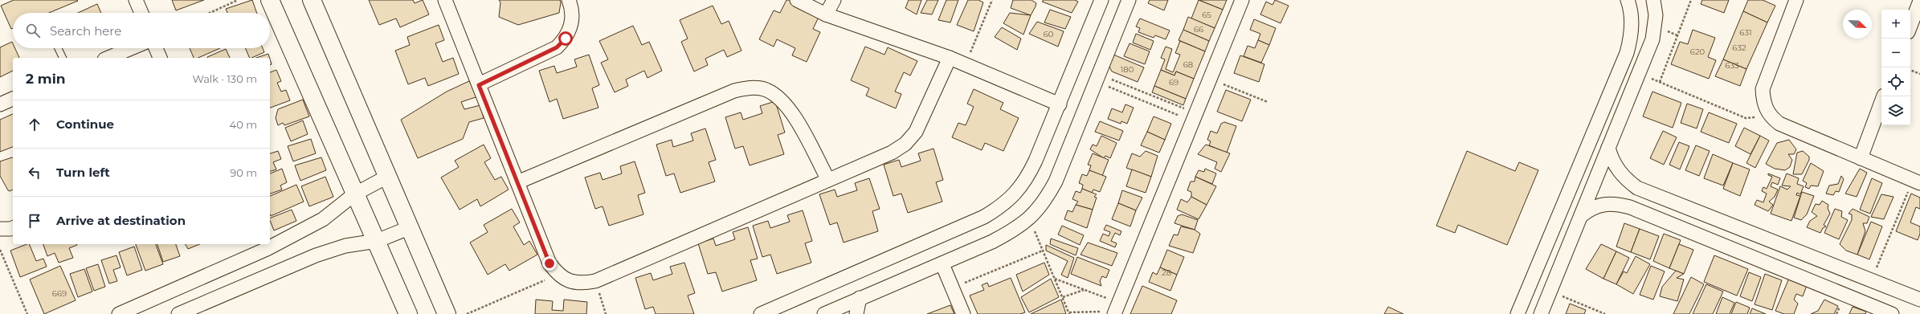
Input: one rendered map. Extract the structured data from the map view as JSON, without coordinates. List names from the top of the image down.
{
  "house_numbers": [
    "65",
    "66",
    "631",
    "60",
    "632",
    "620",
    "68",
    "633",
    "180",
    "69",
    "28",
    "669"
  ],
  "north": "bottom right",
  "page": {
    "map_buttons": ["+", "−"],
    "search": "Search here",
    "heading": ["2 min", "Walk · 130 m"],
    "list": [
      ["Continue", "40 m"],
      ["Turn left", "90 m"],
      "Arrive at destination"
    ]
  }
}
